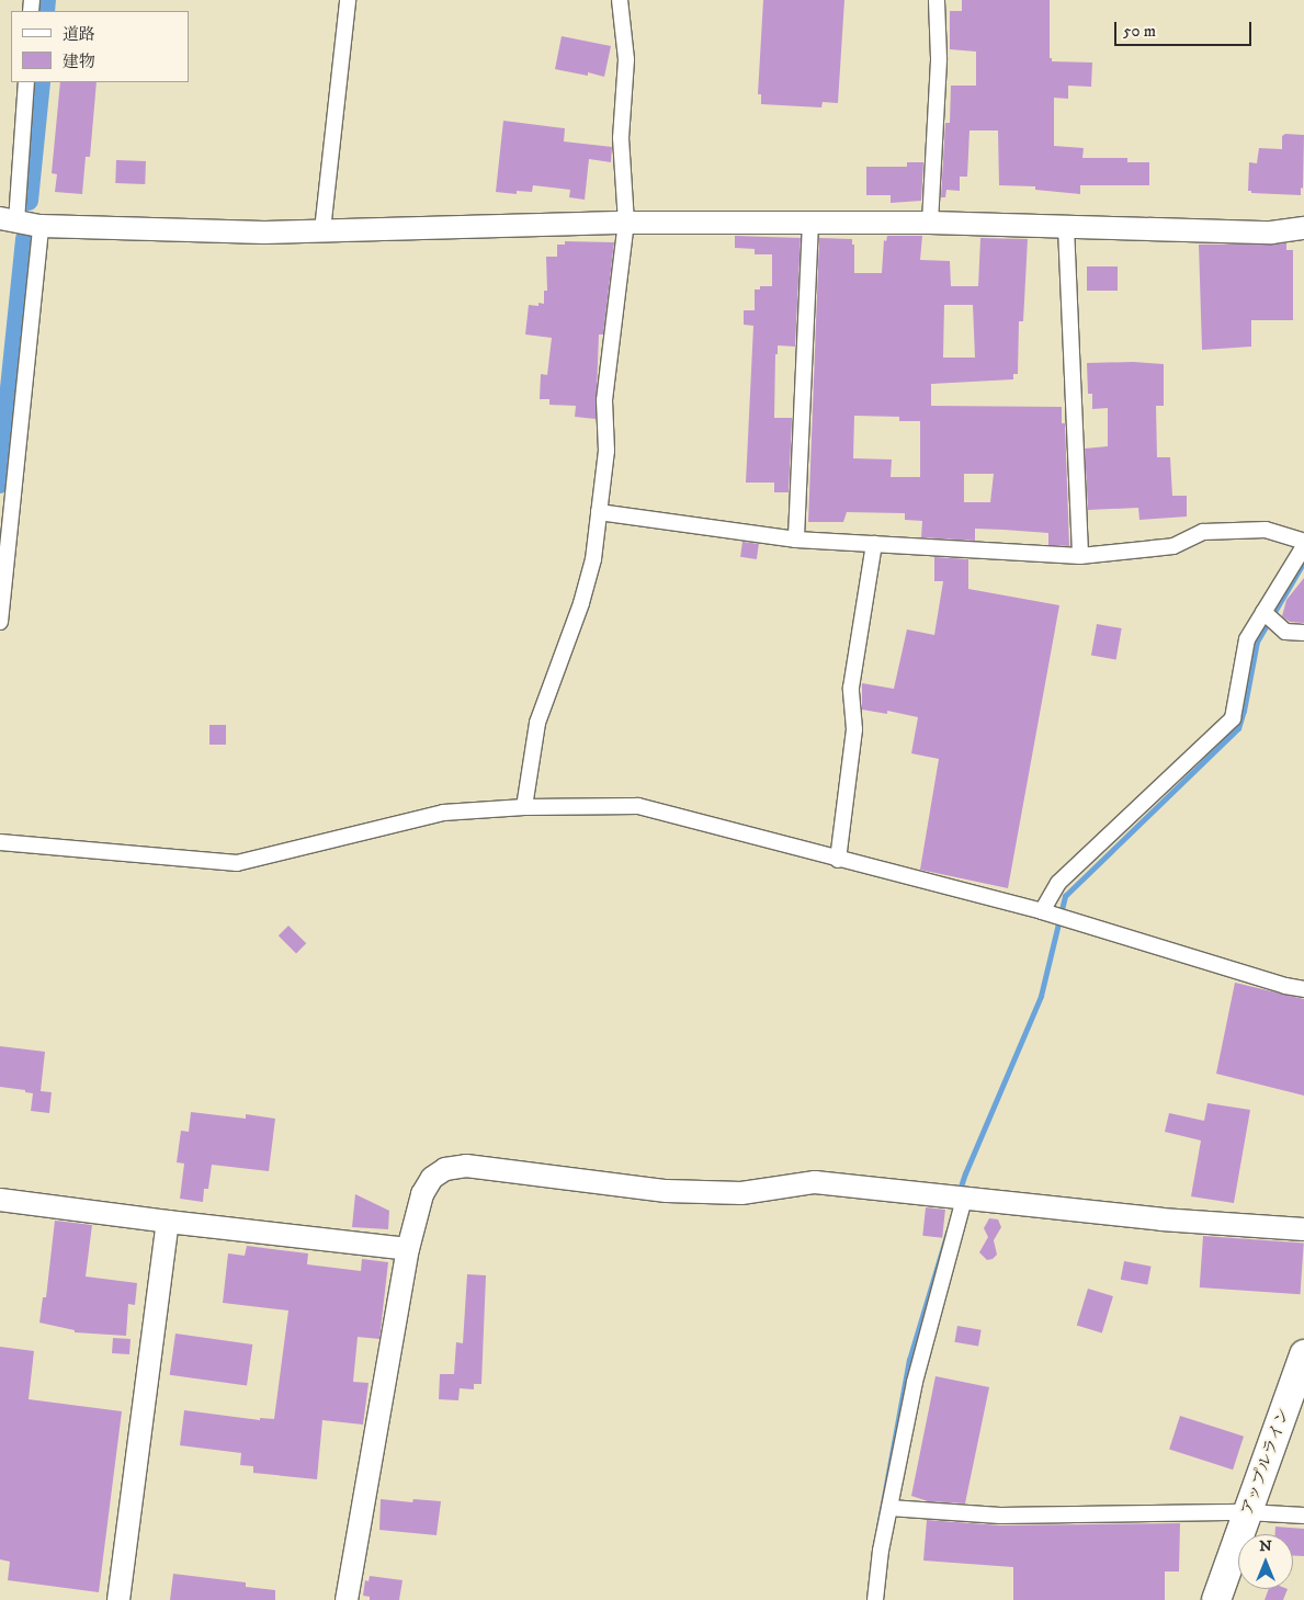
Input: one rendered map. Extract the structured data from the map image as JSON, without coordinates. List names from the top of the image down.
{
  "streets": {
    "highway": ["アップルライン"]
  },
  "legend": ["道路", "建物"],
  "scale_bar": "50 m",
  "north": "top"
}
